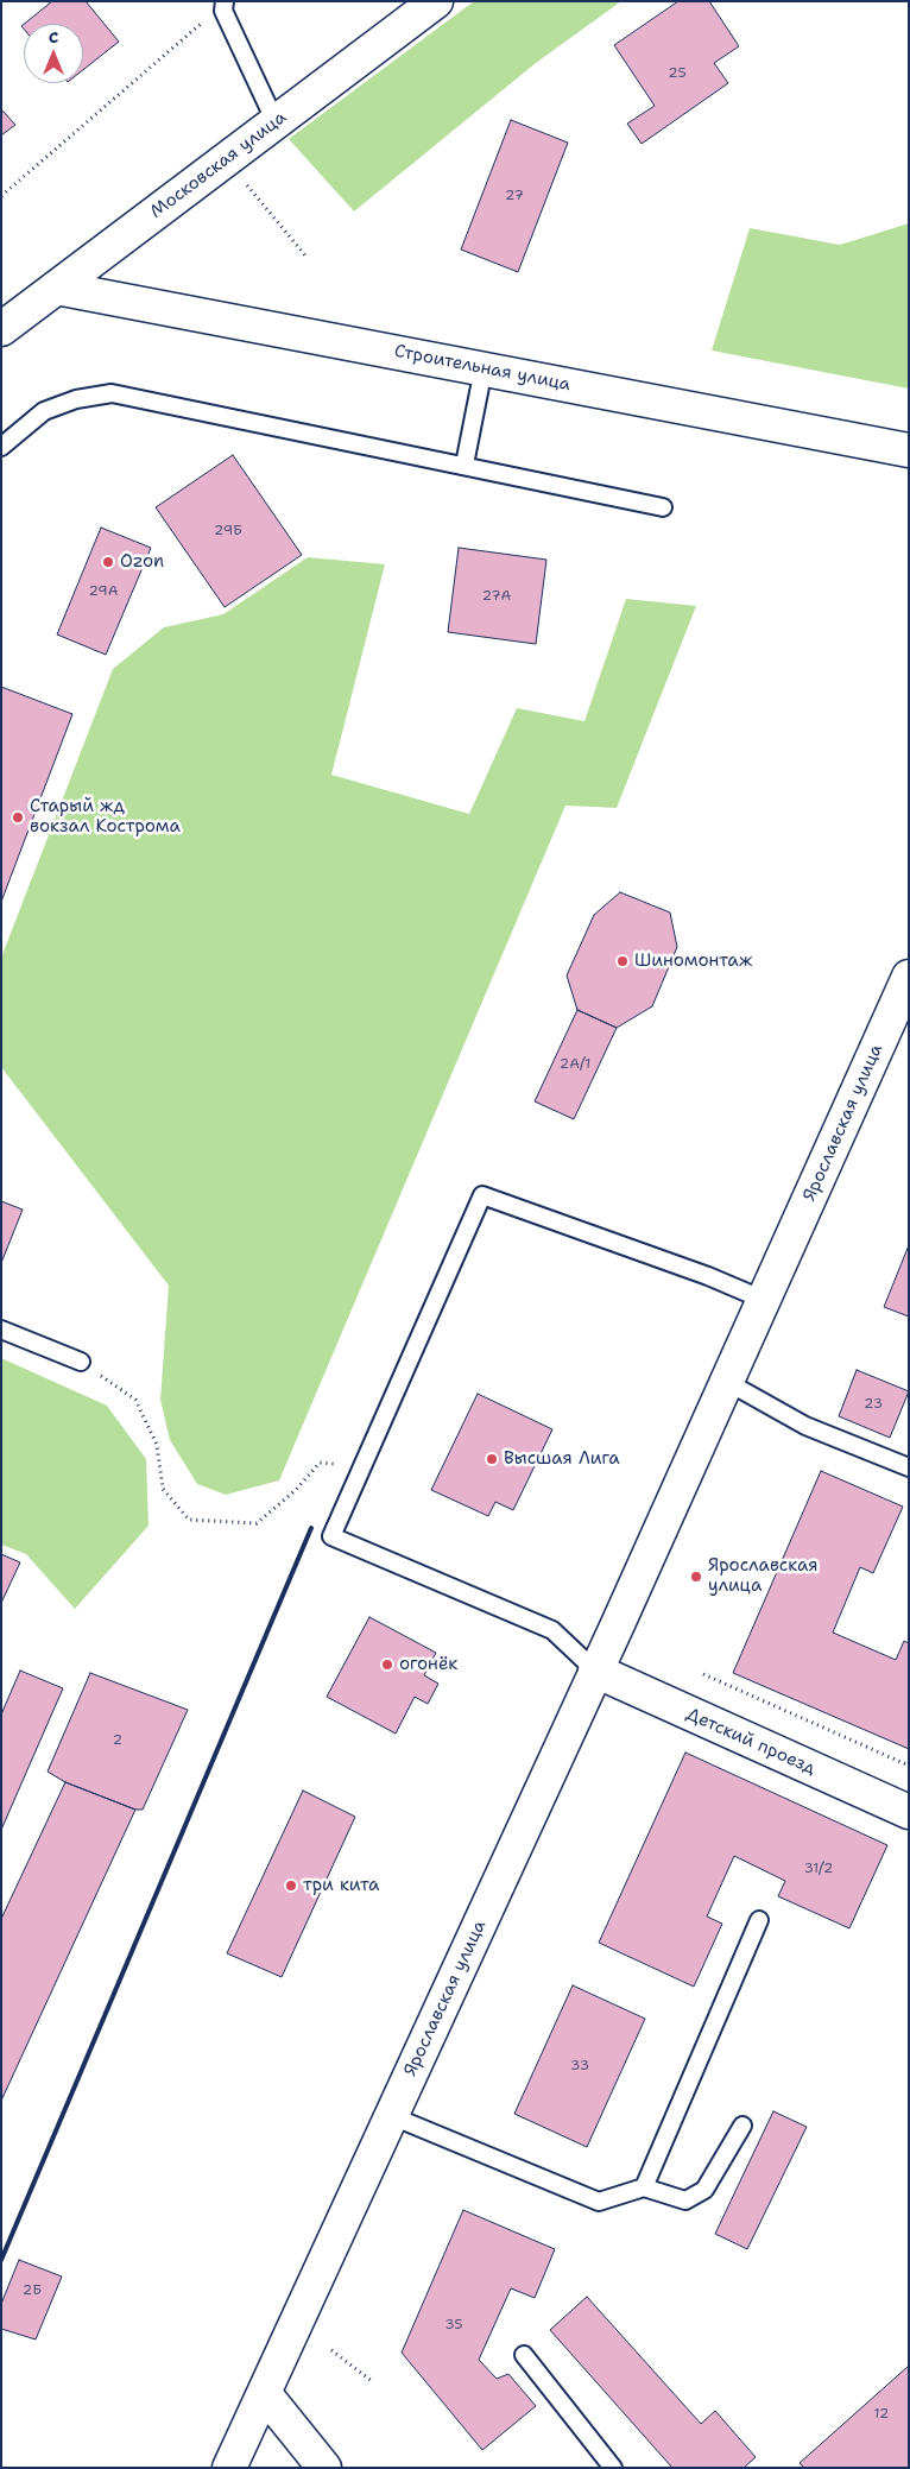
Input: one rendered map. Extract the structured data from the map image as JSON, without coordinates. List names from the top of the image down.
{
  "streets": {
    "main road": [
      "Московская улица",
      "Строительная улица",
      "Ярославская улица",
      "Детский проезд"
    ]
  },
  "crossings": [
    ["Московская улица", "Строительная улица"],
    ["Ярославская улица", "Детский проезд"]
  ],
  "places": [
    "Ozon",
    "Старый жд вокзал Кострома",
    "Шиномонтаж",
    "Высшая Лига",
    "Ярославская улица",
    "огонёк",
    "три кита"
  ],
  "house_numbers": [
    "25",
    "27",
    "29Б",
    "29А",
    "27А",
    "2А/1",
    "23",
    "2",
    "31/2",
    "33",
    "2Б",
    "35",
    "12"
  ],
  "north": "top"
}
